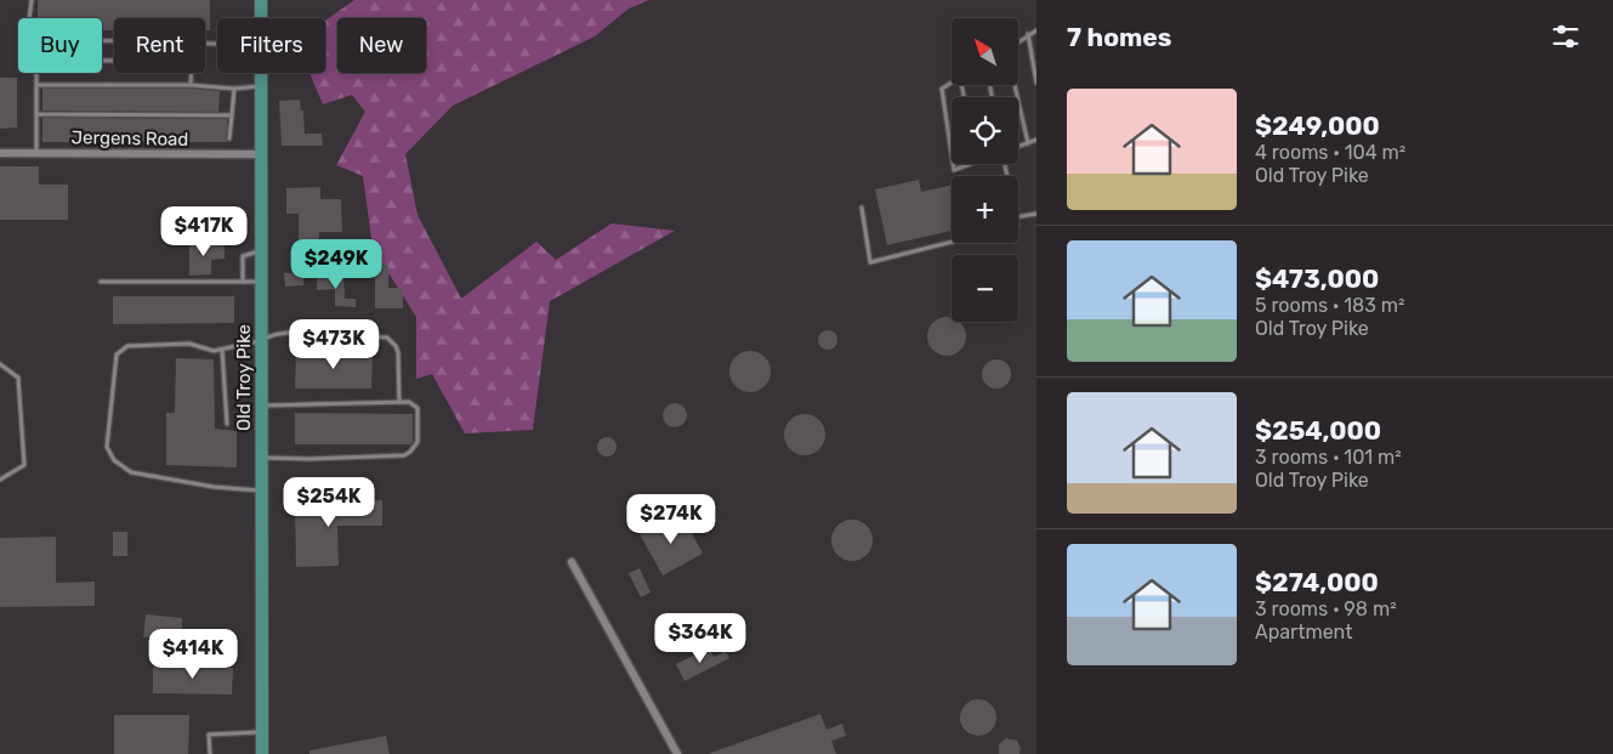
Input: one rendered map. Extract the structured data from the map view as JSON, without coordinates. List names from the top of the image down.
{
  "streets": {
    "main road": ["Old Troy Pike"],
    "street": ["Jergens Road"]
  },
  "crossings": [
    ["Jergens Road", "Old Troy Pike"]
  ],
  "north": "top left",
  "page": {
    "heading": "7 homes",
    "map_buttons": ["+", "−"],
    "chip": [
      "Buy",
      "Rent",
      "Filters",
      "New"
    ],
    "list": [
      {
        "name": "$249,000",
        "note": "4 rooms · 104 m² · Old Troy Pike"
      },
      {
        "name": "$473,000",
        "note": "5 rooms · 183 m² · Old Troy Pike"
      },
      {
        "name": "$254,000",
        "note": "3 rooms · 101 m² · Old Troy Pike"
      },
      {
        "name": "$274,000",
        "note": "3 rooms · 98 m² · Apartment"
      }
    ],
    "price": [
      "$417K",
      "$249K",
      "$473K",
      "$254K",
      "$274K",
      "$364K",
      "$414K"
    ]
  }
}
